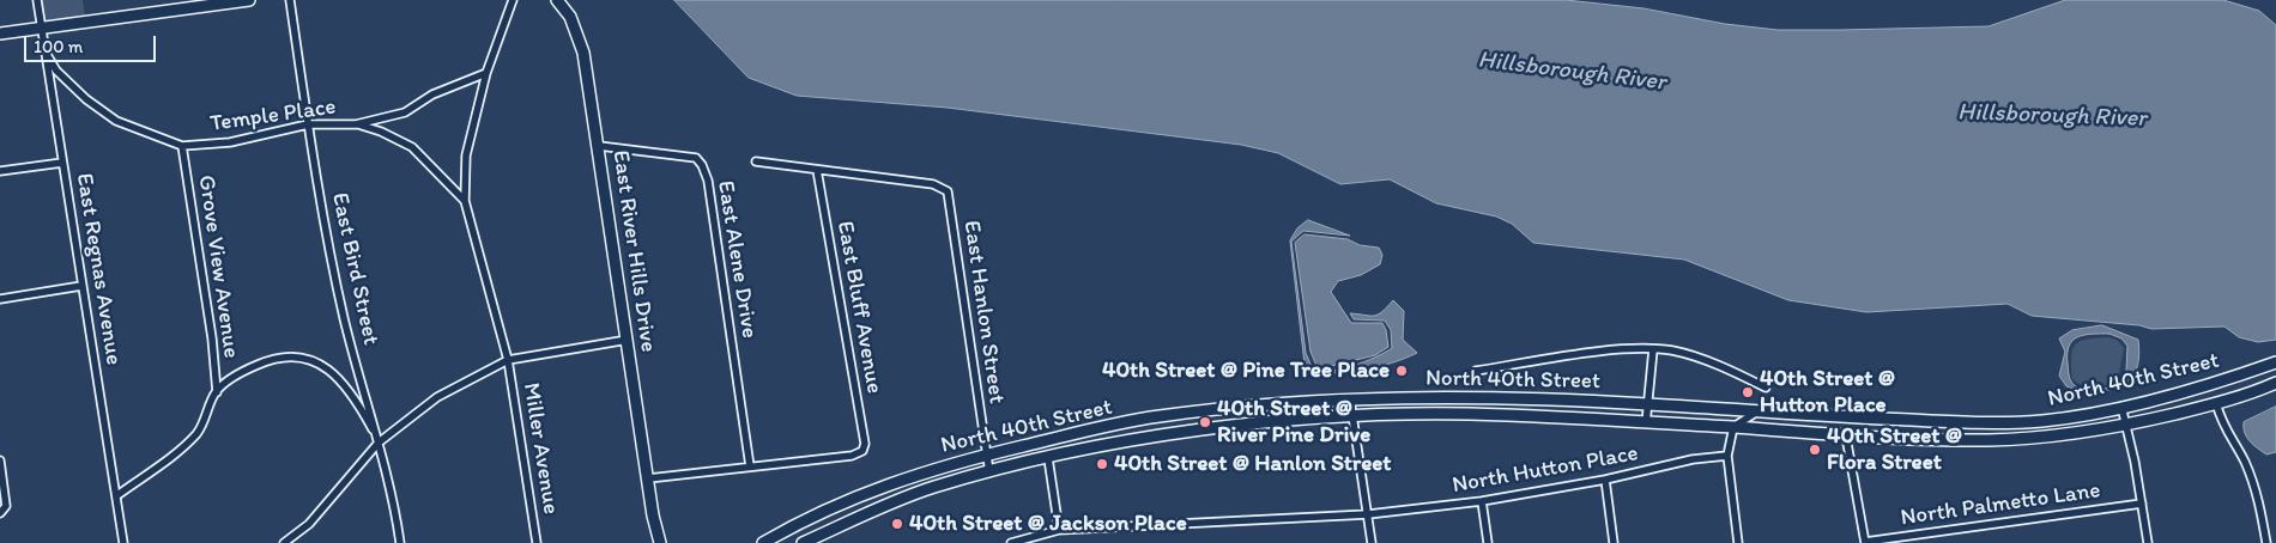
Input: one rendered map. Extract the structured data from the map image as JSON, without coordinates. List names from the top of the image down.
{
  "streets": {
    "main road": ["East River Hills Drive", "North 40th Street"],
    "street": [
      "Temple Place",
      "East Alene Drive",
      "Grove View Avenue",
      "East Regnas Avenue",
      "East Bird Street",
      "East Bluff Avenue",
      "East Hanlon Street",
      "Miller Avenue",
      "North Hutton Place",
      "North Palmetto Lane"
    ]
  },
  "crossings": [
    ["Temple Place", "Grove View Avenue"],
    ["Temple Place", "East Regnas Avenue"],
    ["Temple Place", "East Bird Street"],
    ["East River Hills Drive", "East Alene Drive"],
    ["East Alene Drive", "East Bluff Avenue"],
    ["East Bluff Avenue", "East Hanlon Street"],
    ["East Hanlon Street", "North 40th Street"]
  ],
  "water": ["Hillsborough River"],
  "places": [
    "40th Street @ Pine Tree Place",
    "40th Street @ Hutton Place",
    "40th Street @ River Pine Drive",
    "40th Street @ Flora Street",
    "40th Street @ Hanlon Street",
    "40th Street @ Jackson Place"
  ],
  "scale_bar": "100 m"
}
